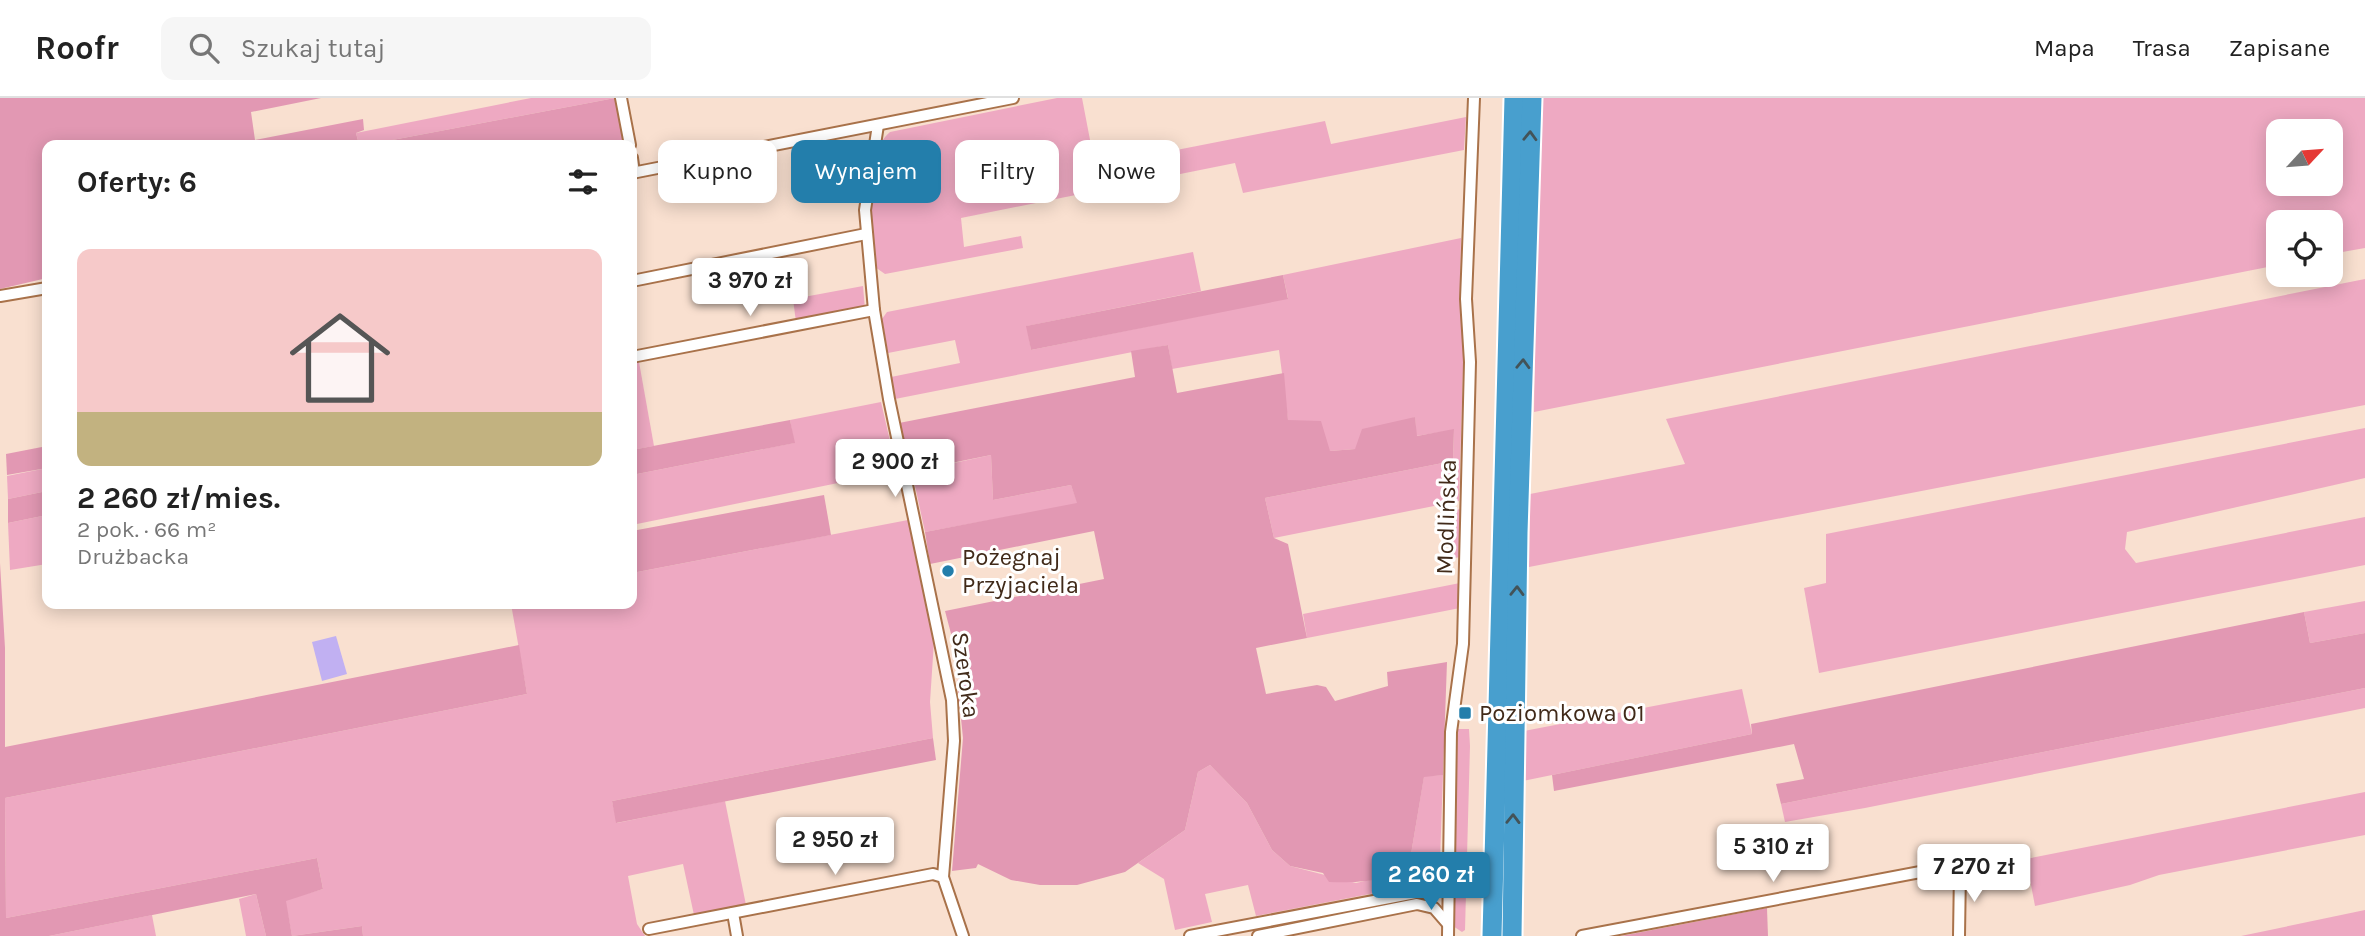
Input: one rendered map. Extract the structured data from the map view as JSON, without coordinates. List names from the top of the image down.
{
  "streets": {
    "street": ["Modlińska", "Szeroka"]
  },
  "places": {
    "other": ["Pożegnaj Przyjaciela"],
    "transit": ["Poziomkowa 01"]
  },
  "north": "top right",
  "page": {
    "header": "Roofr",
    "search": "Szukaj tutaj",
    "nav": ["Mapa", "Trasa", "Zapisane"],
    "chip": [
      "Kupno",
      "Wynajem",
      "Filtry",
      "Nowe"
    ],
    "heading": "Oferty: 6",
    "list": [
      {
        "name": "2 260 zł/mies.",
        "note": "2 pok. · 66 m² · Drużbacka"
      }
    ],
    "price": [
      "3 970 zł",
      "2 900 zł",
      "2 950 zł",
      "5 310 zł",
      "7 270 zł",
      "2 260 zł"
    ]
  }
}
